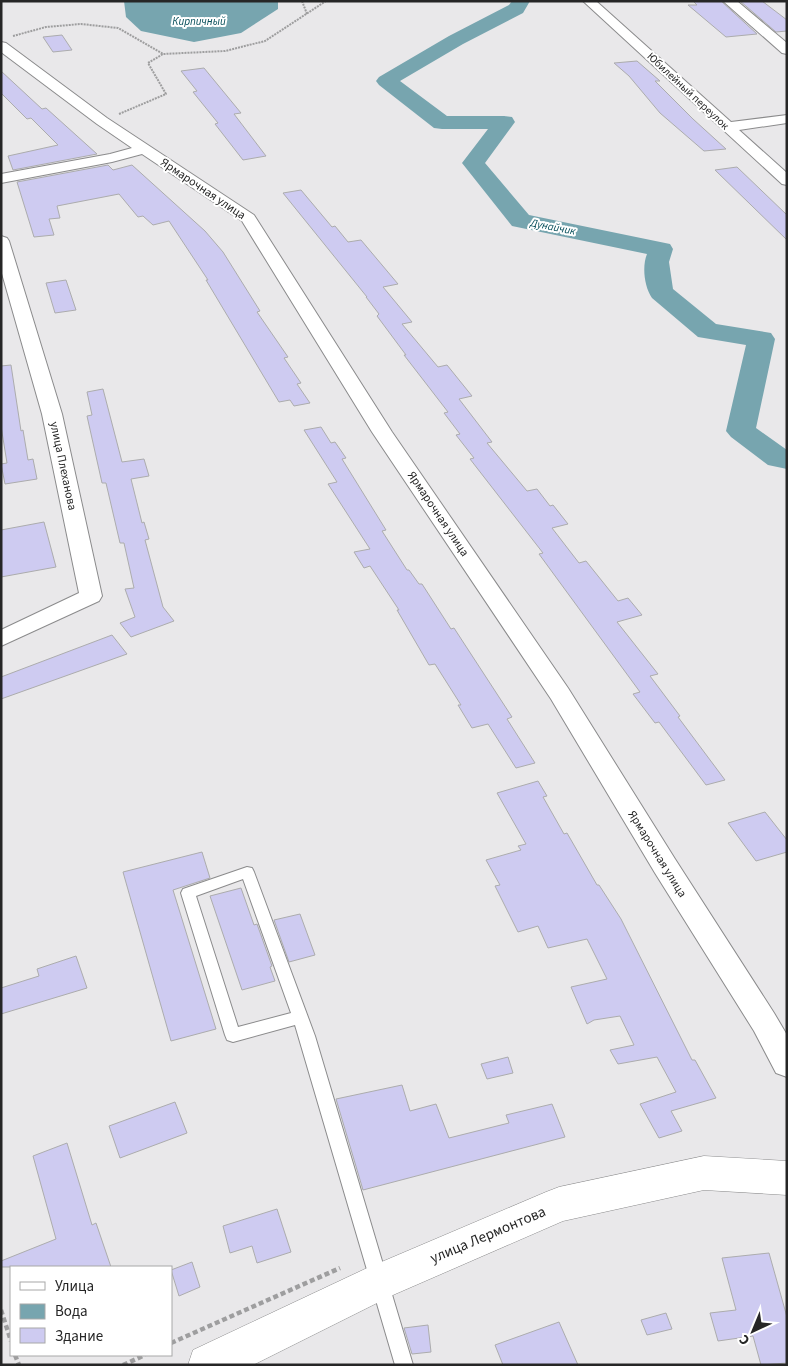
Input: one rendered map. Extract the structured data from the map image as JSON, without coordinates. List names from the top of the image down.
{
  "streets": {
    "main road": ["улица Лермонтова"],
    "street": ["Юбилейный переулок", "Ярмарочная улица", "улица Плеханова"]
  },
  "water": ["Кирпичный", "Дунайчик"],
  "legend": ["Улица", "Вода", "Здание"],
  "north": "bottom left"
}
